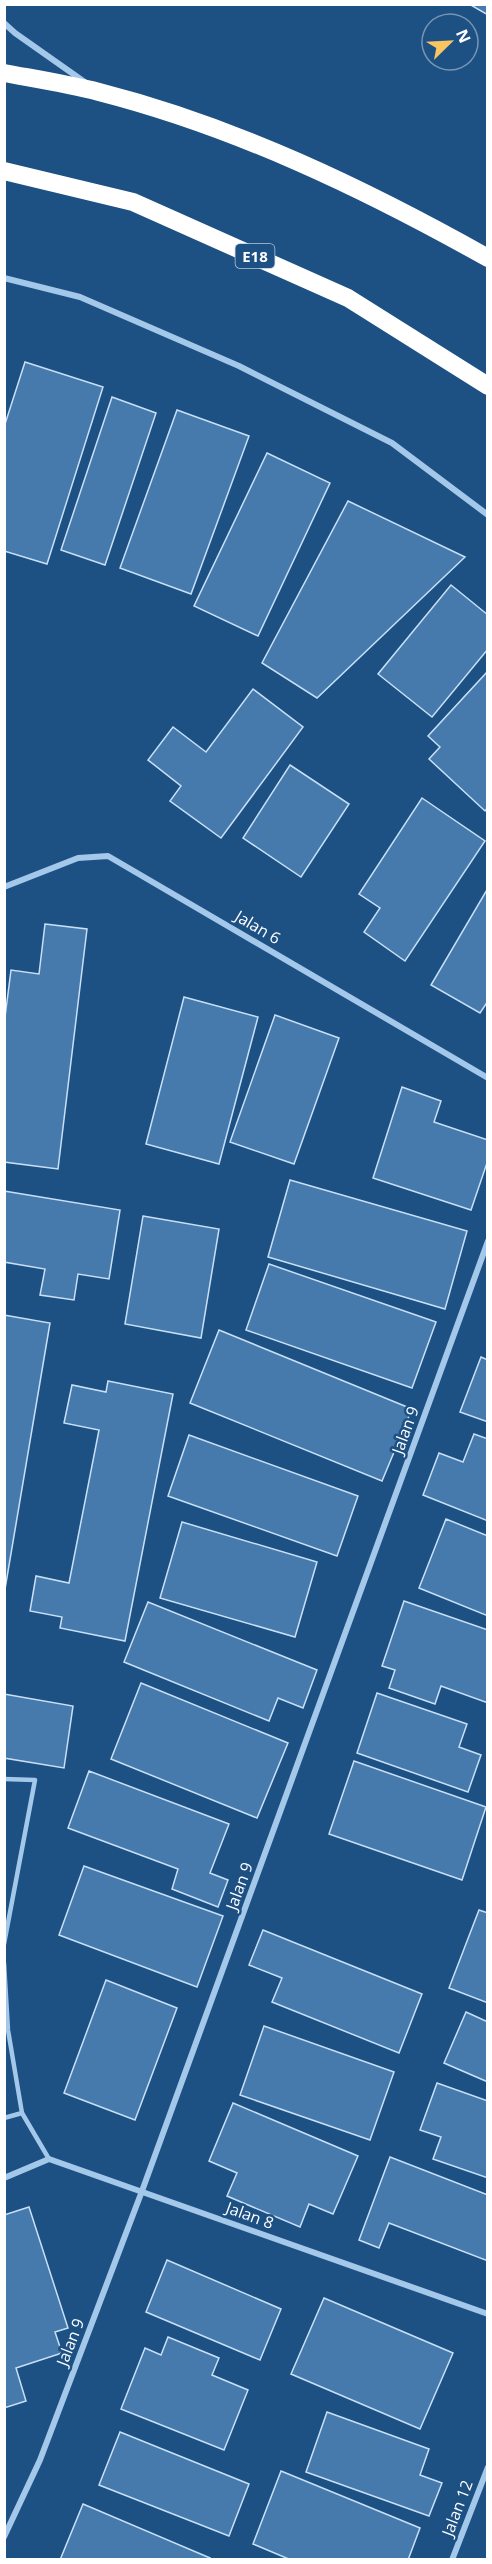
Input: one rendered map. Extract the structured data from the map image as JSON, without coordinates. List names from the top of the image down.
{
  "streets": {
    "highway": ["E18"],
    "street": [
      "Jalan 6",
      "Jalan 9",
      "Jalan 8",
      "Jalan 12"
    ]
  },
  "crossings": [
    ["Jalan 9", "Jalan 8"]
  ],
  "north": "top right"
}
